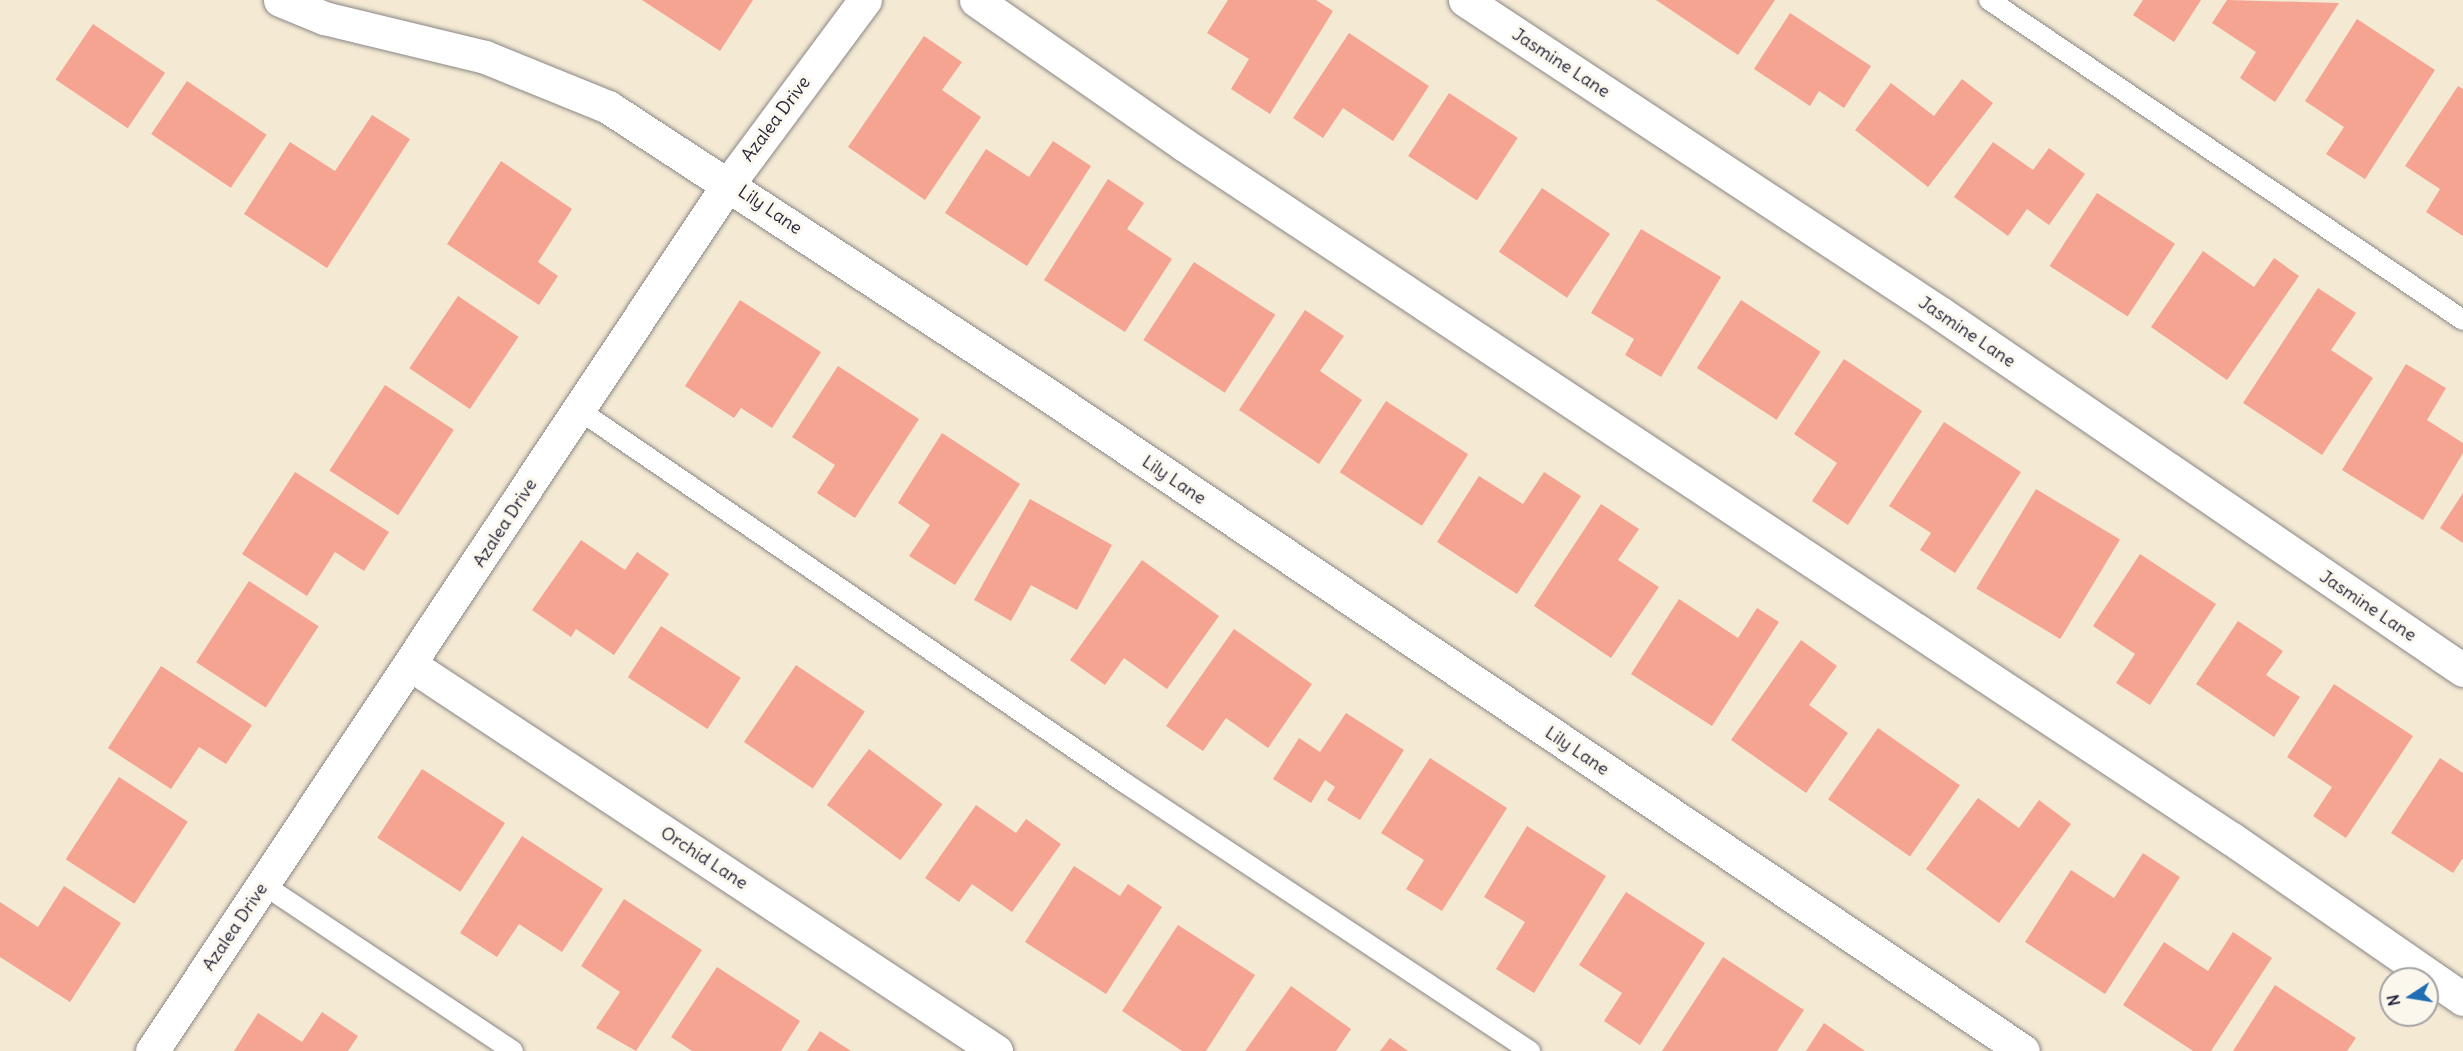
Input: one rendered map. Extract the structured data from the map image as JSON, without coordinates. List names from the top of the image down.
{
  "streets": {
    "street": [
      "Jasmine Lane",
      "Azalea Drive",
      "Lily Lane",
      "Orchid Lane"
    ]
  },
  "crossings": [
    ["Azalea Drive", "Lily Lane"],
    ["Azalea Drive", "Orchid Lane"]
  ],
  "north": "left"
}
